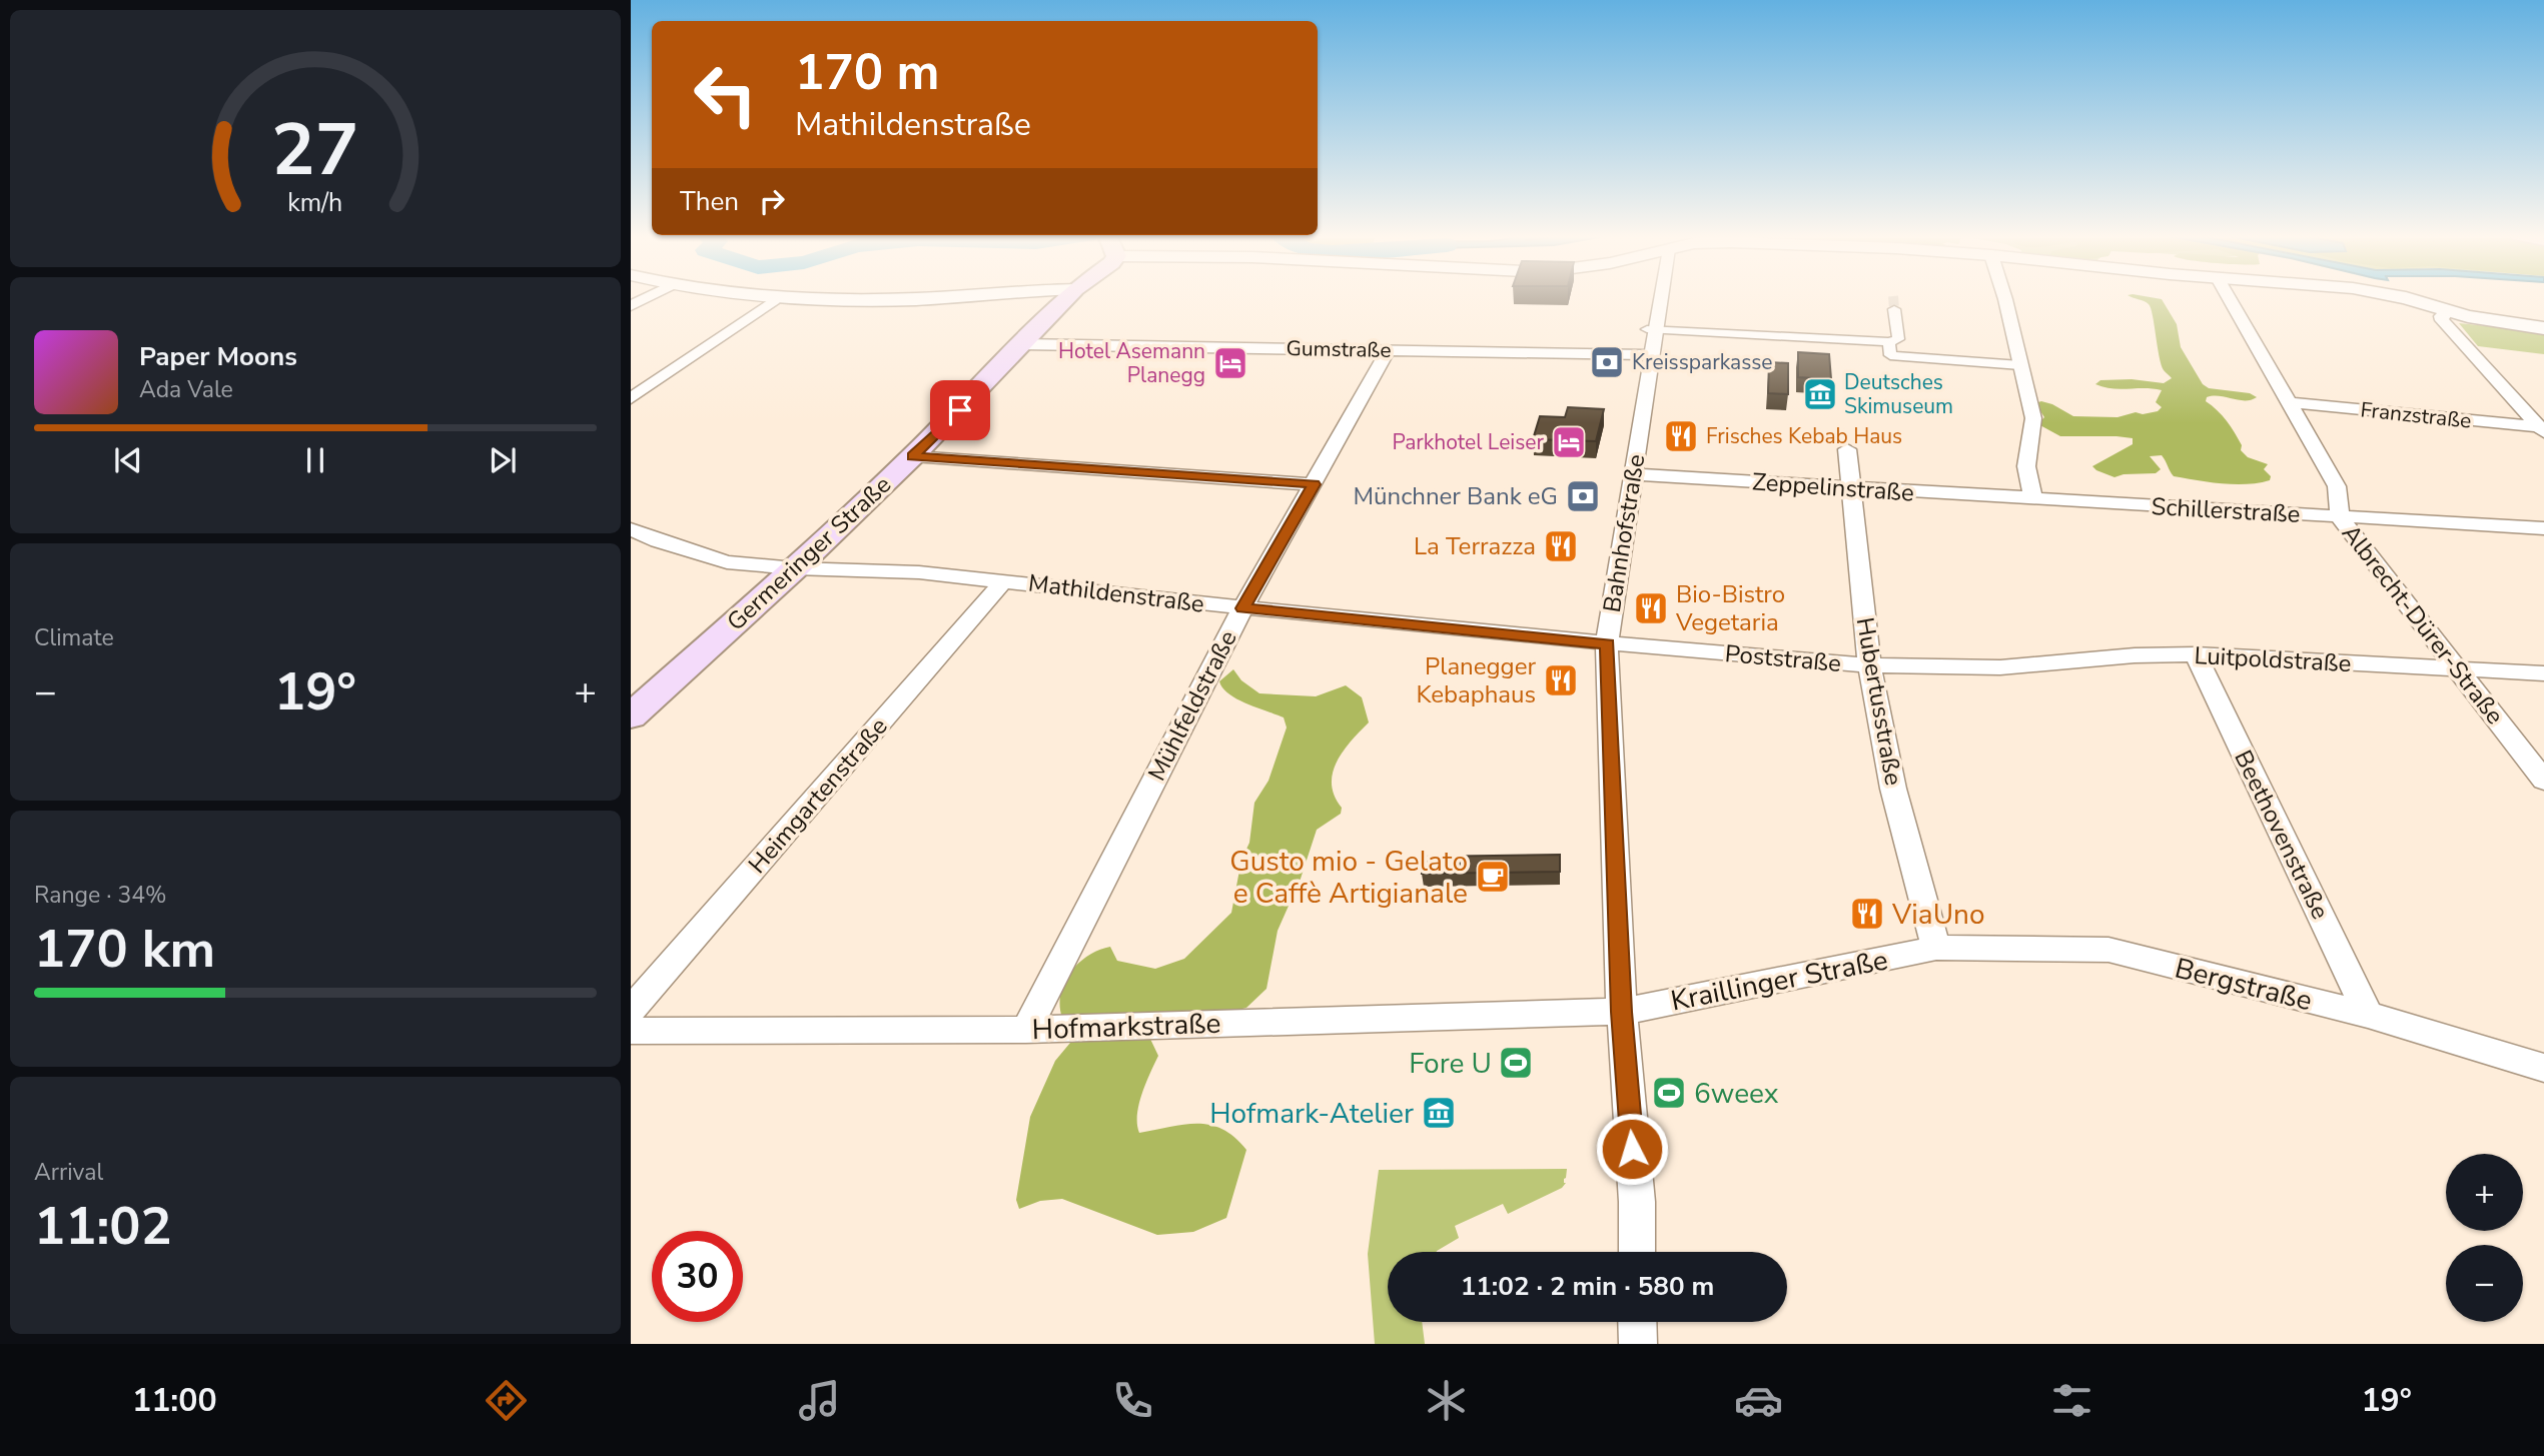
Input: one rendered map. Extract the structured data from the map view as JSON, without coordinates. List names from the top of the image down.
{
  "streets": {
    "main road": ["Germeringer Straße"],
    "street": [
      "Gumstraße",
      "Franzstraße",
      "Zeppelinstraße",
      "Schillerstraße",
      "Bahnhofstraße",
      "Mathildenstraße",
      "Albrecht-Dürer-Straße",
      "Poststraße",
      "Luitpoldstraße",
      "Hubertusstraße",
      "Mühlfeldstraße",
      "Heimgartenstraße",
      "Beethovenstraße",
      "Kraillinger Straße",
      "Bergstraße",
      "Hofmarkstraße"
    ]
  },
  "crossings": [
    ["Gumstraße", "Bahnhofstraße"],
    ["Gumstraße", "Germeringer Straße"],
    ["Gumstraße", "Mühlfeldstraße"],
    ["Franzstraße", "Albrecht-Dürer-Straße"],
    ["Zeppelinstraße", "Schillerstraße"],
    ["Zeppelinstraße", "Bahnhofstraße"],
    ["Zeppelinstraße", "Hubertusstraße"],
    ["Schillerstraße", "Albrecht-Dürer-Straße"],
    ["Bahnhofstraße", "Mathildenstraße"],
    ["Bahnhofstraße", "Poststraße"],
    ["Bahnhofstraße", "Kraillinger Straße"],
    ["Bahnhofstraße", "Hofmarkstraße"],
    ["Germeringer Straße", "Mathildenstraße"],
    ["Mathildenstraße", "Poststraße"],
    ["Mathildenstraße", "Mühlfeldstraße"],
    ["Mathildenstraße", "Heimgartenstraße"],
    ["Albrecht-Dürer-Straße", "Luitpoldstraße"],
    ["Poststraße", "Luitpoldstraße"],
    ["Poststraße", "Hubertusstraße"],
    ["Luitpoldstraße", "Beethovenstraße"],
    ["Hubertusstraße", "Kraillinger Straße"],
    ["Hubertusstraße", "Bergstraße"],
    ["Mühlfeldstraße", "Hofmarkstraße"],
    ["Beethovenstraße", "Bergstraße"],
    ["Kraillinger Straße", "Bergstraße"],
    ["Kraillinger Straße", "Hofmarkstraße"]
  ],
  "places": {
    "bank": ["Kreissparkasse", "Münchner Bank eG"],
    "hotel": ["Hotel Asemann Planegg", "Parkhotel Leiser"],
    "museum": ["Deutsches Skimuseum", "Hofmark-Atelier"],
    "restaurant": [
      "Frisches Kebab Haus",
      "La Terrazza",
      "Bio-Bistro Vegetaria",
      "Planegger Kebaphaus",
      "ViaUno"
    ],
    "cafe": ["Gusto mio - Gelato e Caffè Artigianale"],
    "sports": ["Fore U", "6weex"]
  },
  "page": {
    "turn": ["170 m", "Mathildenstraße"],
    "then": "Then",
    "song": ["Paper Moons", "Ada Vale"],
    "tile": [
      "Climate",
      ["Range · 34%", "170 km"],
      ["Arrival", "11:02"]
    ],
    "heat": ["−", "19°", "+"],
    "map_buttons": ["+", "−"],
    "limit": "30",
    "trip": "11:02 · 2 min · 580 m",
    "tabs": ["11:00", "19°"],
    "gauge": ["27", "km/h"]
  }
}
